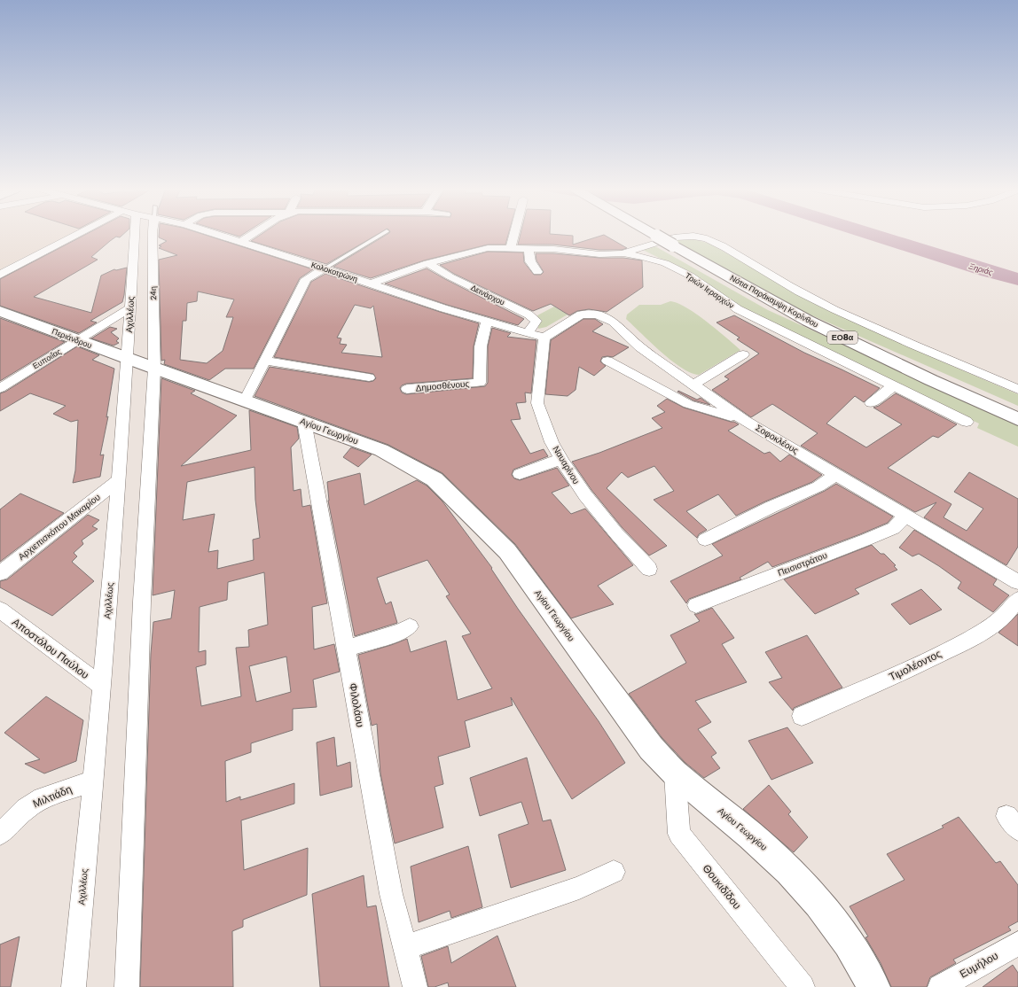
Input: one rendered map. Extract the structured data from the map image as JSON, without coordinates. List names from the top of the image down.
{
  "streets": {
    "main road": [
      "Νότια Παράκαμψη Κορίνθου",
      "ΕΟ8α",
      "Περιάνδρου",
      "Αγίου Γεωργίου"
    ],
    "street": [
      "Κολοκοτρώνη",
      "Τριών Ιεραρχών",
      "24η",
      "Δεινάρχου",
      "Αχιλλέως",
      "Ευποιΐας",
      "Δημοσθένους",
      "Σοφοκλέους",
      "Ναυαρίνου",
      "Αρχιεπισκόπου Μακαρίου",
      "Πεισιστράτου",
      "Αποστόλου Παύλου",
      "Τιμολέοντος",
      "Φιλολάου",
      "Μιλτιάδη",
      "Θουκιδίδου",
      "Ευμήλου"
    ]
  },
  "crossings": [
    ["Κολοκοτρώνη", "Τριών Ιεραρχών"],
    ["Κολοκοτρώνη", "Δεινάρχου"],
    ["Κολοκοτρώνη", "Δημοσθένους"],
    ["Κολοκοτρώνη", "Σοφοκλέους"],
    ["Κολοκοτρώνη", "Ναυαρίνου"],
    ["Τριών Ιεραρχών", "Δεινάρχου"],
    ["24η", "Αχιλλέως"],
    ["24η", "Περιάνδρου"],
    ["24η", "Αγίου Γεωργίου"],
    ["Αχιλλέως", "Περιάνδρου"],
    ["Αχιλλέως", "Ευποιΐας"],
    ["Αχιλλέως", "Αγίου Γεωργίου"],
    ["Αχιλλέως", "Αρχιεπισκόπου Μακαρίου"],
    ["Αχιλλέως", "Αποστόλου Παύλου"],
    ["Αχιλλέως", "Μιλτιάδη"],
    ["Περιάνδρου", "Ευποιΐας"],
    ["Περιάνδρου", "Αγίου Γεωργίου"],
    ["Αγίου Γεωργίου", "Φιλολάου"],
    ["Αγίου Γεωργίου", "Θουκιδίδου"],
    ["Σοφοκλέους", "Ναυαρίνου"],
    ["Σοφοκλέους", "Πεισιστράτου"]
  ],
  "water": ["Ξηριάς"]
}
